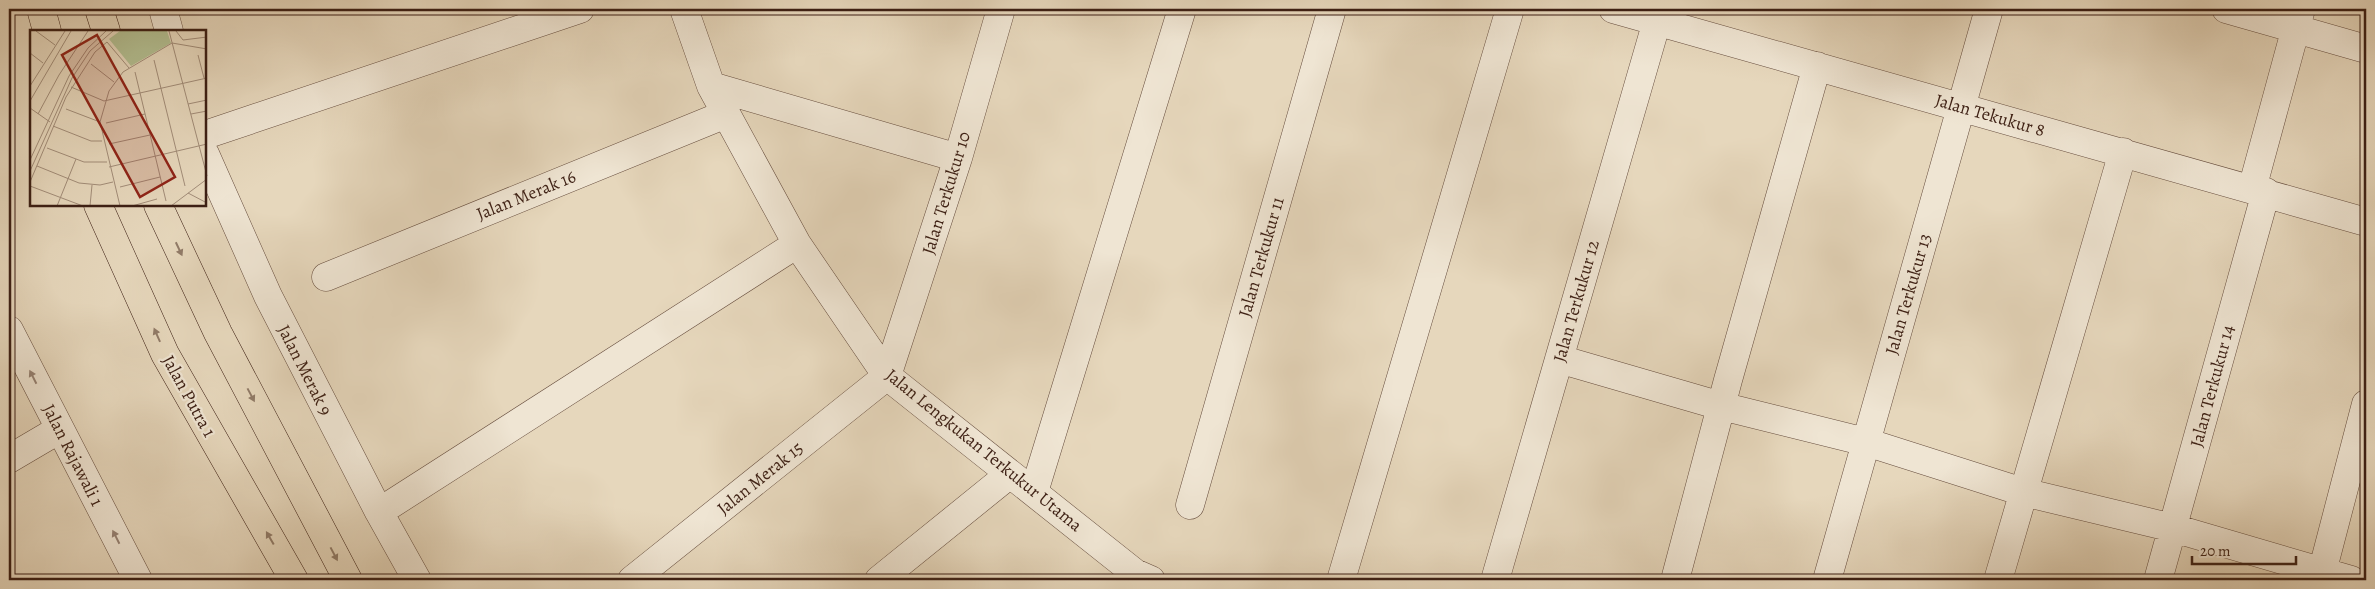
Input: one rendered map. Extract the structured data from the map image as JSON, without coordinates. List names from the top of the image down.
{
  "streets": {
    "main road": ["Jalan Putra 1"],
    "street": [
      "Jalan Tekukur 8",
      "Jalan Terkukur 10",
      "Jalan Merak 16",
      "Jalan Terkukur 11",
      "Jalan Terkukur 13",
      "Jalan Terkukur 12",
      "Jalan Merak 9",
      "Jalan Terkukur 14",
      "Jalan Lengkukan Terkukur Utama",
      "Jalan Rajawali 1",
      "Jalan Merak 15"
    ]
  },
  "crossings": [
    ["Jalan Tekukur 8", "Jalan Terkukur 13"],
    ["Jalan Tekukur 8", "Jalan Terkukur 12"],
    ["Jalan Tekukur 8", "Jalan Terkukur 14"],
    ["Jalan Terkukur 10", "Jalan Lengkukan Terkukur Utama"],
    ["Jalan Terkukur 10", "Jalan Merak 15"],
    ["Jalan Merak 16", "Jalan Lengkukan Terkukur Utama"],
    ["Jalan Lengkukan Terkukur Utama", "Jalan Merak 15"]
  ],
  "one_way": ["Jalan Rajawali 1"],
  "scale_bar": "20 m"
}
